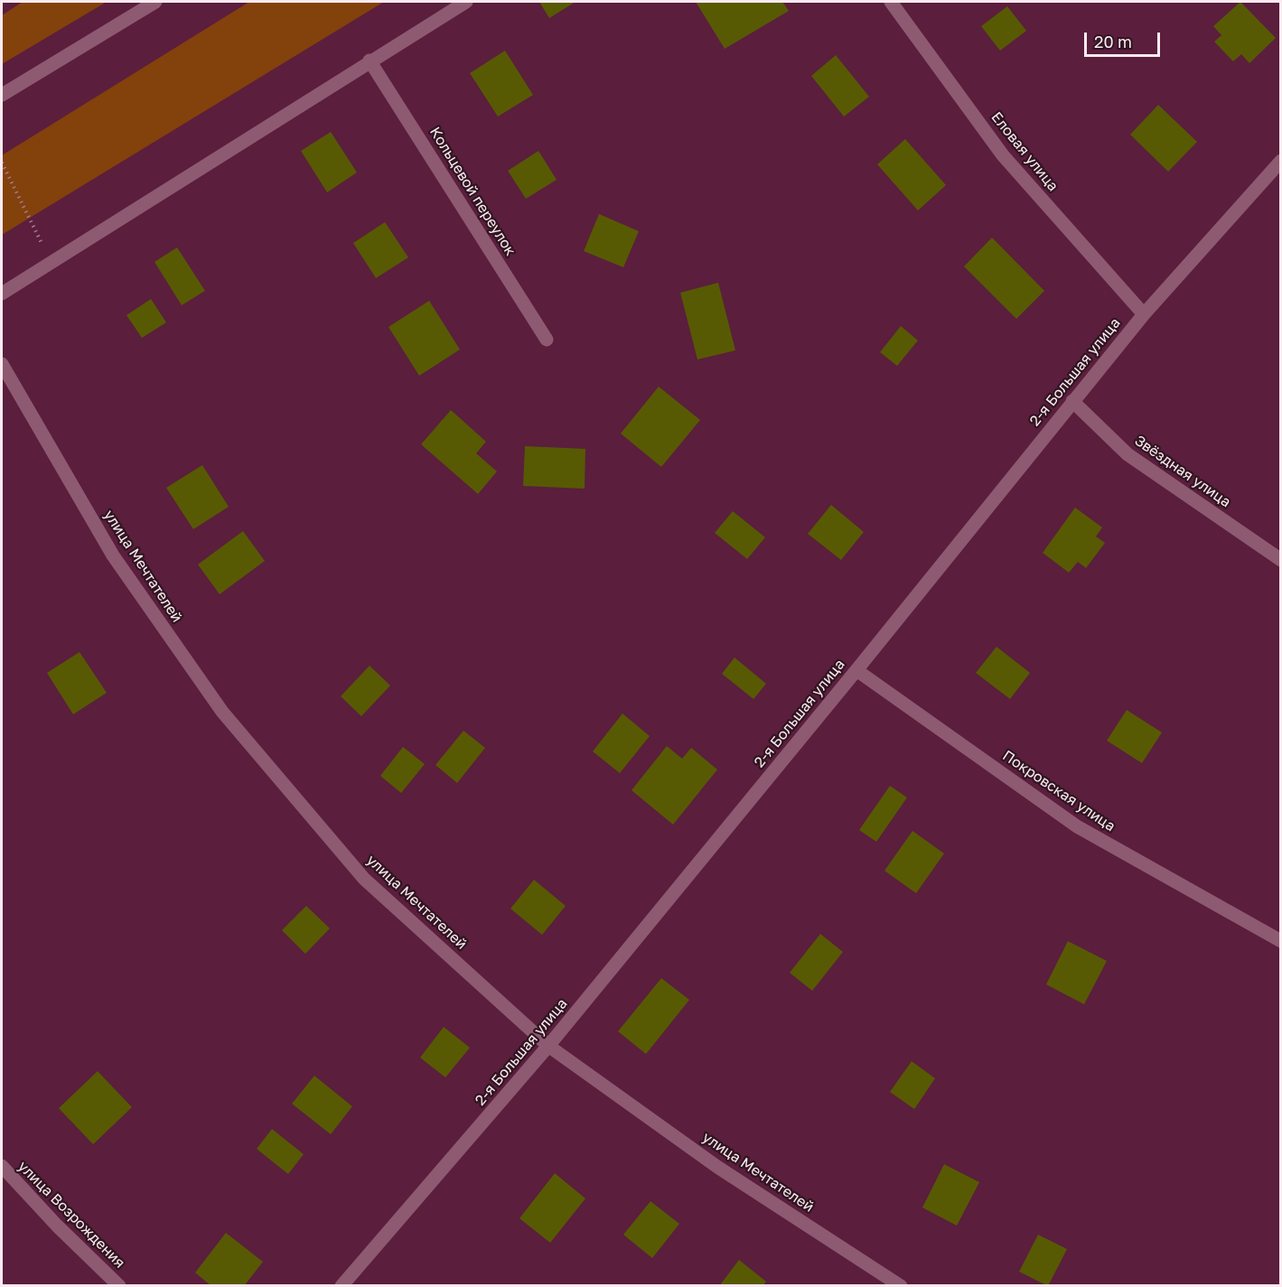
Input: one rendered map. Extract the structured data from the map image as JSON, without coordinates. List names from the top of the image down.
{
  "streets": {
    "street": [
      "Еловая улица",
      "Кольцевой переулок",
      "2-я Большая улица",
      "Звёздная улица",
      "улица Мечтателей",
      "Покровская улица",
      "улица Возрождения"
    ]
  },
  "crossings": [
    ["Еловая улица", "2-я Большая улица"],
    ["2-я Большая улица", "Звёздная улица"],
    ["2-я Большая улица", "улица Мечтателей"],
    ["2-я Большая улица", "Покровская улица"]
  ],
  "scale_bar": "20 m"
}
